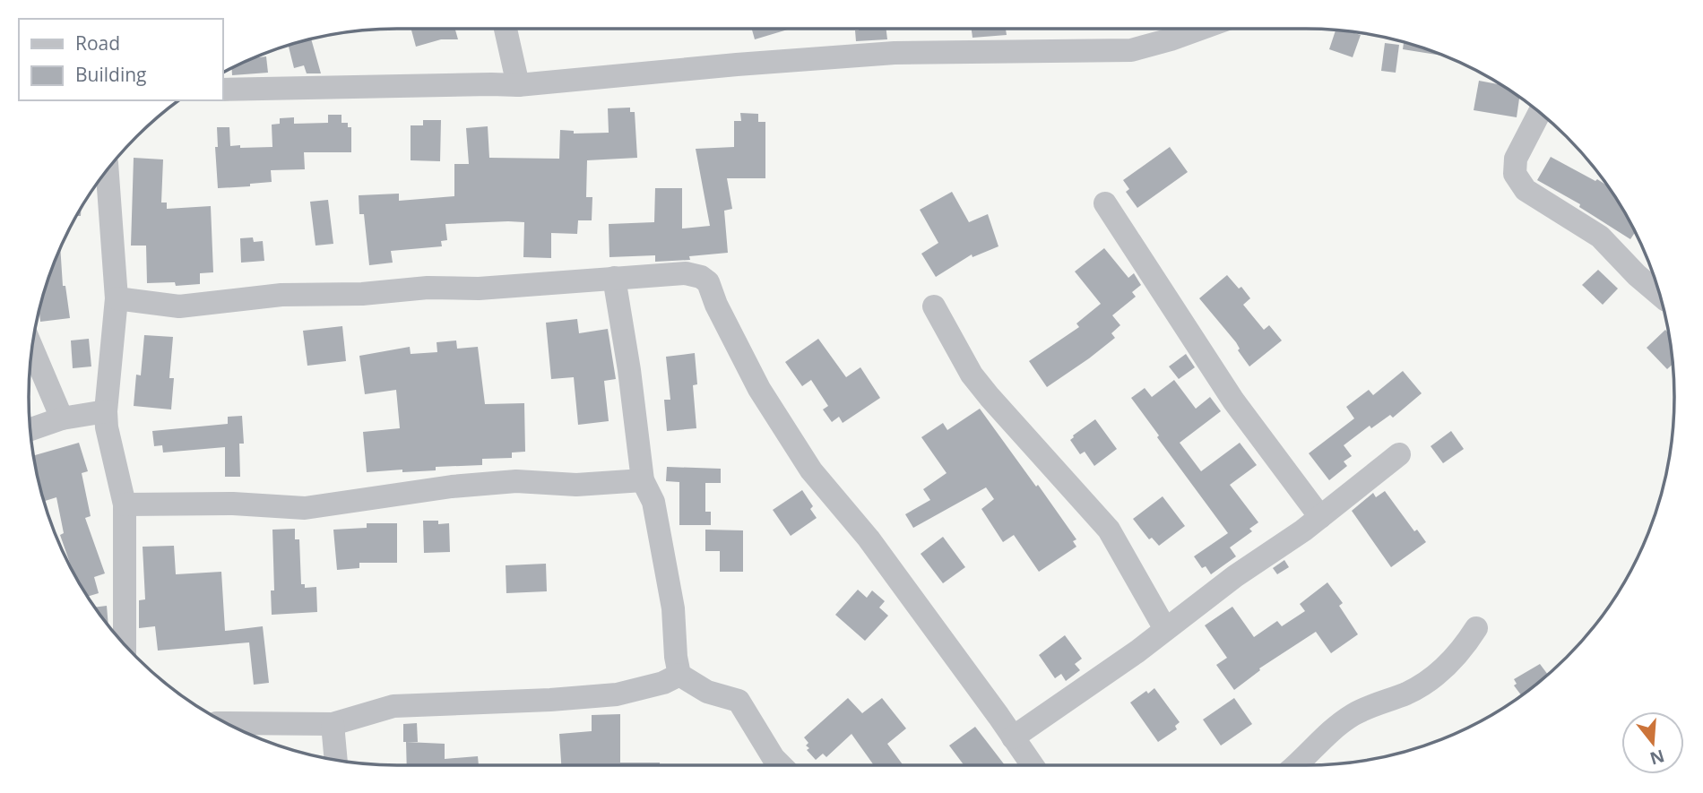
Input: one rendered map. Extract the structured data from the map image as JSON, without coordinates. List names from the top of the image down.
{
  "legend": ["Road", "Building"],
  "north": "bottom"
}
